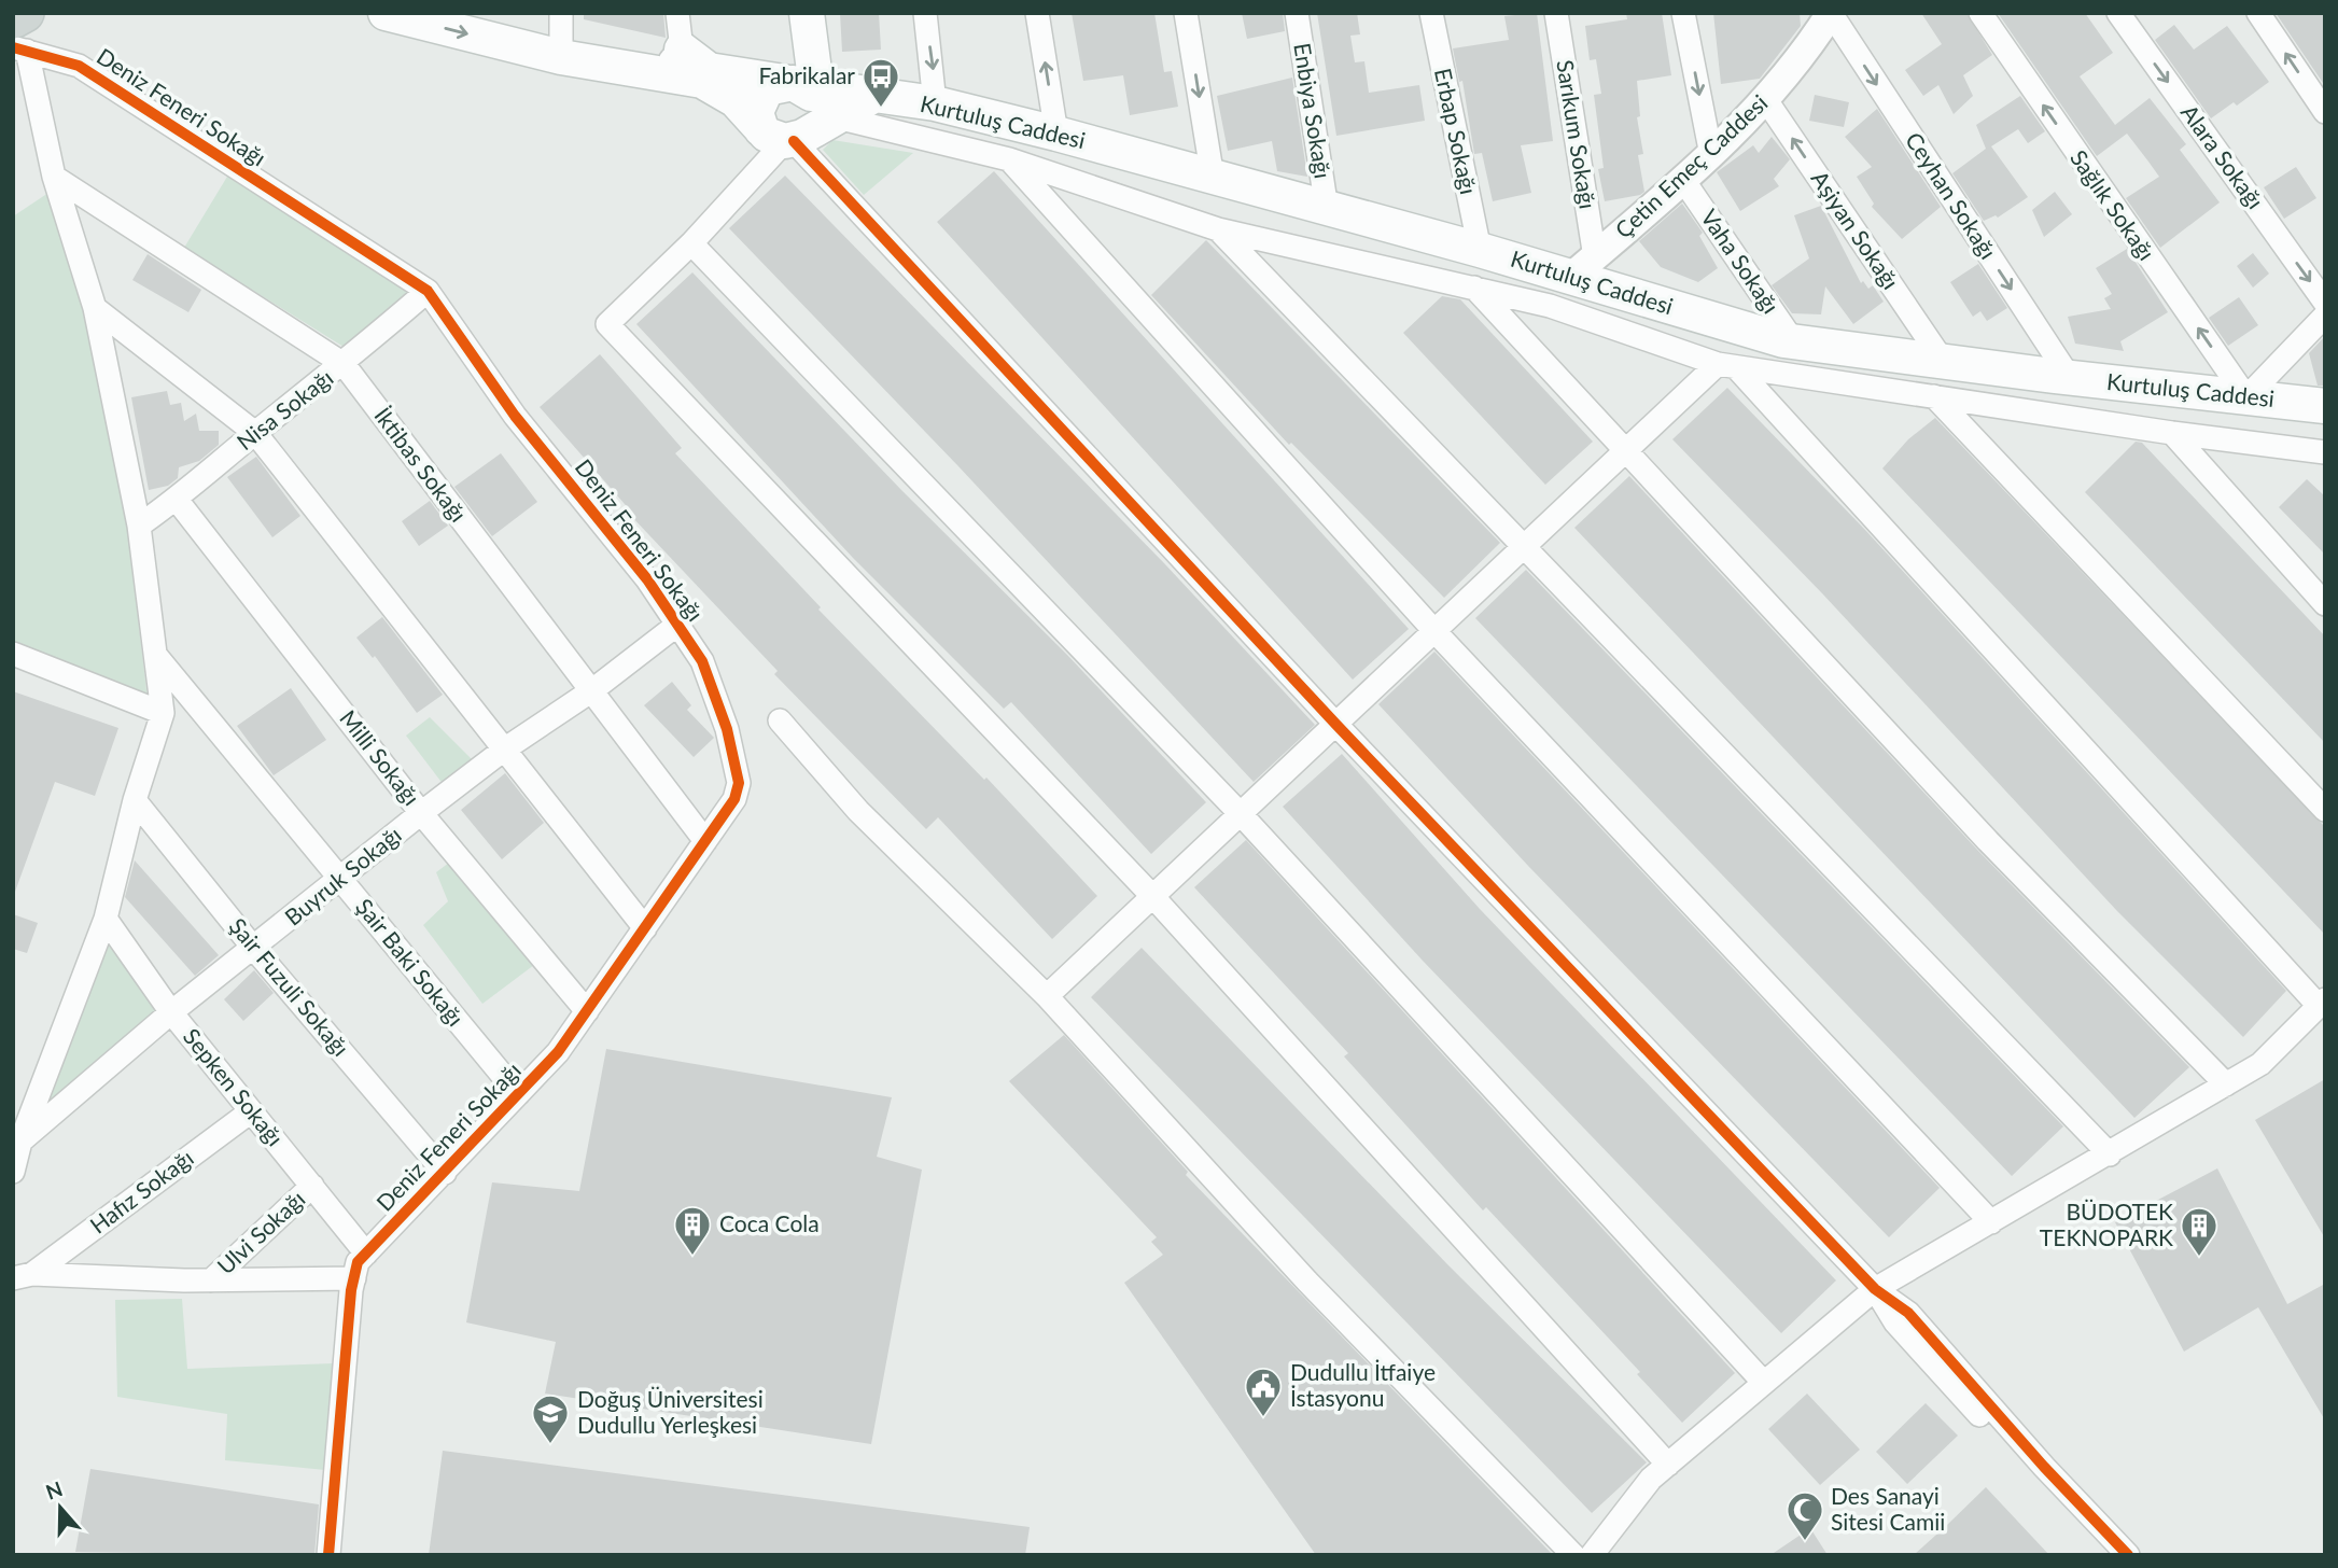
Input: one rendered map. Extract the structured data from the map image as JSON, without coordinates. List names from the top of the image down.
{
  "streets": {
    "main road": ["Kurtuluş Caddesi"],
    "street": [
      "Deniz Feneri Sokağı",
      "Enbiya Sokağı",
      "Erbap Sokağı",
      "Sarıkum Sokağı",
      "Alara Sokağı",
      "Çetin Emeç Caddesi",
      "Ceyhan Sokağı",
      "Sağlık Sokağı",
      "Aşiyan Sokağı",
      "Vaha Sokağı",
      "Nisa Sokağı",
      "İktibas Sokağı",
      "Milli Sokağı",
      "Buyruk Sokağı",
      "Şair Baki Sokağı",
      "Şair Fuzuli Sokağı",
      "Sepken Sokağı",
      "Hafız Sokağı",
      "Ulvi Sokağı"
    ]
  },
  "crossings": [
    ["Deniz Feneri Sokağı", "Nisa Sokağı"],
    ["Deniz Feneri Sokağı", "İktibas Sokağı"],
    ["Deniz Feneri Sokağı", "Milli Sokağı"],
    ["Deniz Feneri Sokağı", "Buyruk Sokağı"],
    ["Deniz Feneri Sokağı", "Şair Baki Sokağı"],
    ["Deniz Feneri Sokağı", "Şair Fuzuli Sokağı"],
    ["Deniz Feneri Sokağı", "Sepken Sokağı"],
    ["Enbiya Sokağı", "Kurtuluş Caddesi"],
    ["Kurtuluş Caddesi", "Erbap Sokağı"],
    ["Kurtuluş Caddesi", "Sarıkum Sokağı"],
    ["Kurtuluş Caddesi", "Çetin Emeç Caddesi"],
    ["Kurtuluş Caddesi", "Ceyhan Sokağı"],
    ["Kurtuluş Caddesi", "Sağlık Sokağı"],
    ["Kurtuluş Caddesi", "Aşiyan Sokağı"],
    ["Kurtuluş Caddesi", "Vaha Sokağı"],
    ["Sarıkum Sokağı", "Çetin Emeç Caddesi"],
    ["Çetin Emeç Caddesi", "Ceyhan Sokağı"],
    ["Çetin Emeç Caddesi", "Aşiyan Sokağı"],
    ["Çetin Emeç Caddesi", "Vaha Sokağı"],
    ["Nisa Sokağı", "İktibas Sokağı"],
    ["Nisa Sokağı", "Milli Sokağı"],
    ["İktibas Sokağı", "Buyruk Sokağı"],
    ["Milli Sokağı", "Buyruk Sokağı"],
    ["Buyruk Sokağı", "Şair Baki Sokağı"],
    ["Buyruk Sokağı", "Şair Fuzuli Sokağı"],
    ["Buyruk Sokağı", "Sepken Sokağı"],
    ["Sepken Sokağı", "Hafız Sokağı"],
    ["Sepken Sokağı", "Ulvi Sokağı"]
  ],
  "one_way": ["Ceyhan Sokağı", "Sağlık Sokağı"],
  "places": {
    "bus stop": ["Fabrikalar"],
    "building": ["Coca Cola", "BÜDOTEK TEKNOPARK"],
    "public building": ["Dudullu İtfaiye İstasyonu"],
    "school or university": ["Doğuş Üniversitesi Dudullu Yerleşkesi"],
    "mosque": ["Des Sanayi Sitesi Camii"]
  },
  "north": "top"
}
